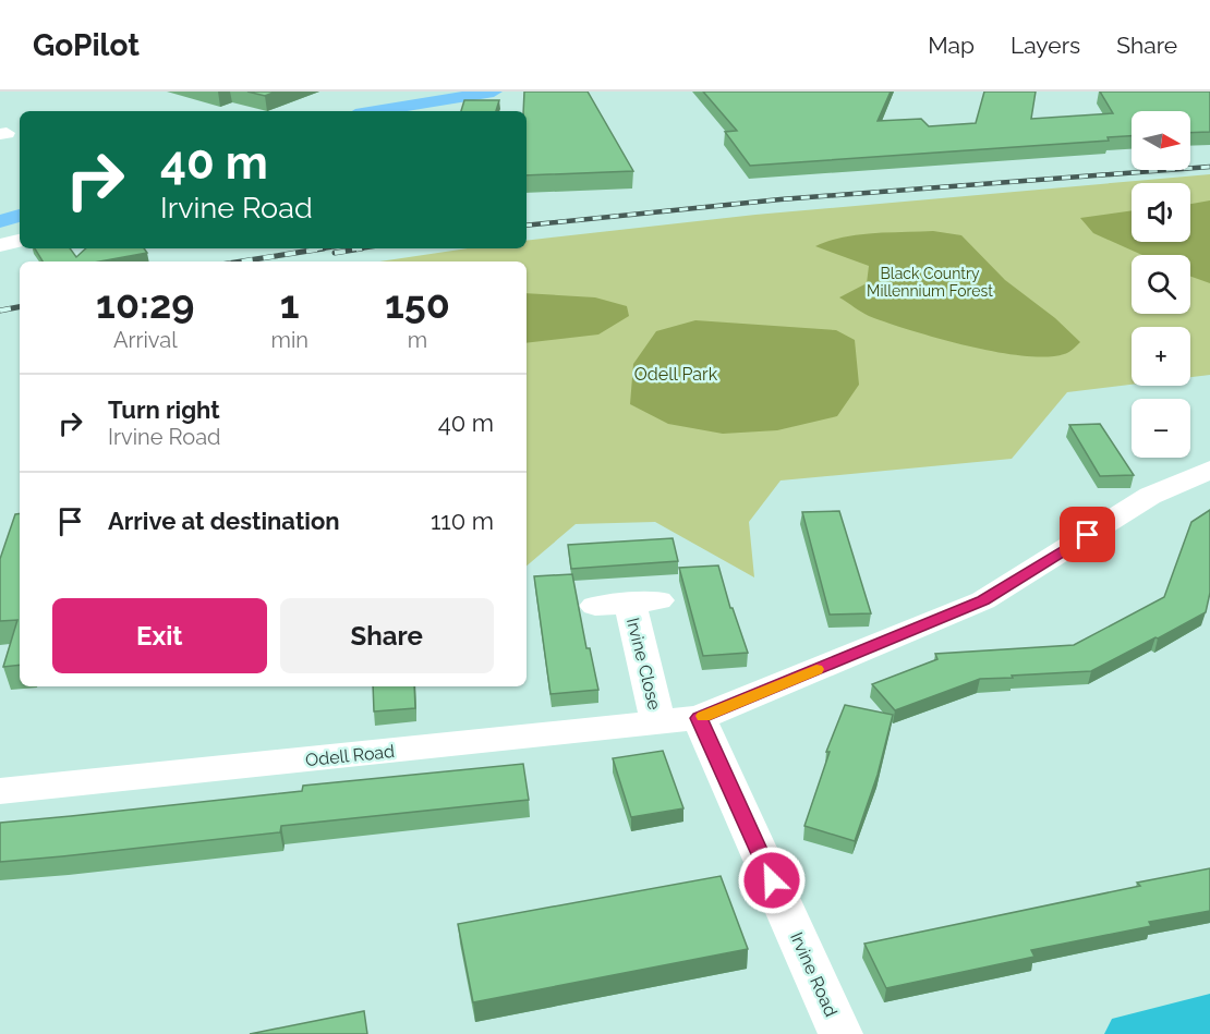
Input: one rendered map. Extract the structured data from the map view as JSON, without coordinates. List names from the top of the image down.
{
  "streets": {
    "street": ["Irvine Close", "Odell Road", "Irvine Road"]
  },
  "crossings": [
    ["Irvine Close", "Odell Road"],
    ["Odell Road", "Irvine Road"]
  ],
  "parks": ["Black Country Millennium Forest", "Odell Park"],
  "north": "right",
  "page": {
    "header": "GoPilot",
    "nav": ["Map", "Layers", "Share"],
    "map_buttons": ["+", "−"],
    "turn": ["40 m", "Irvine Road"],
    "eta": [
      "10:29",
      "Arrival",
      "1",
      "min",
      "150",
      "m"
    ],
    "list": [
      {
        "name": "Turn right",
        "note": "Irvine Road",
        "value": "40 m"
      },
      {
        "name": "Arrive at destination",
        "value": "110 m"
      }
    ],
    "buttons": ["Exit", "Share"]
  }
}
